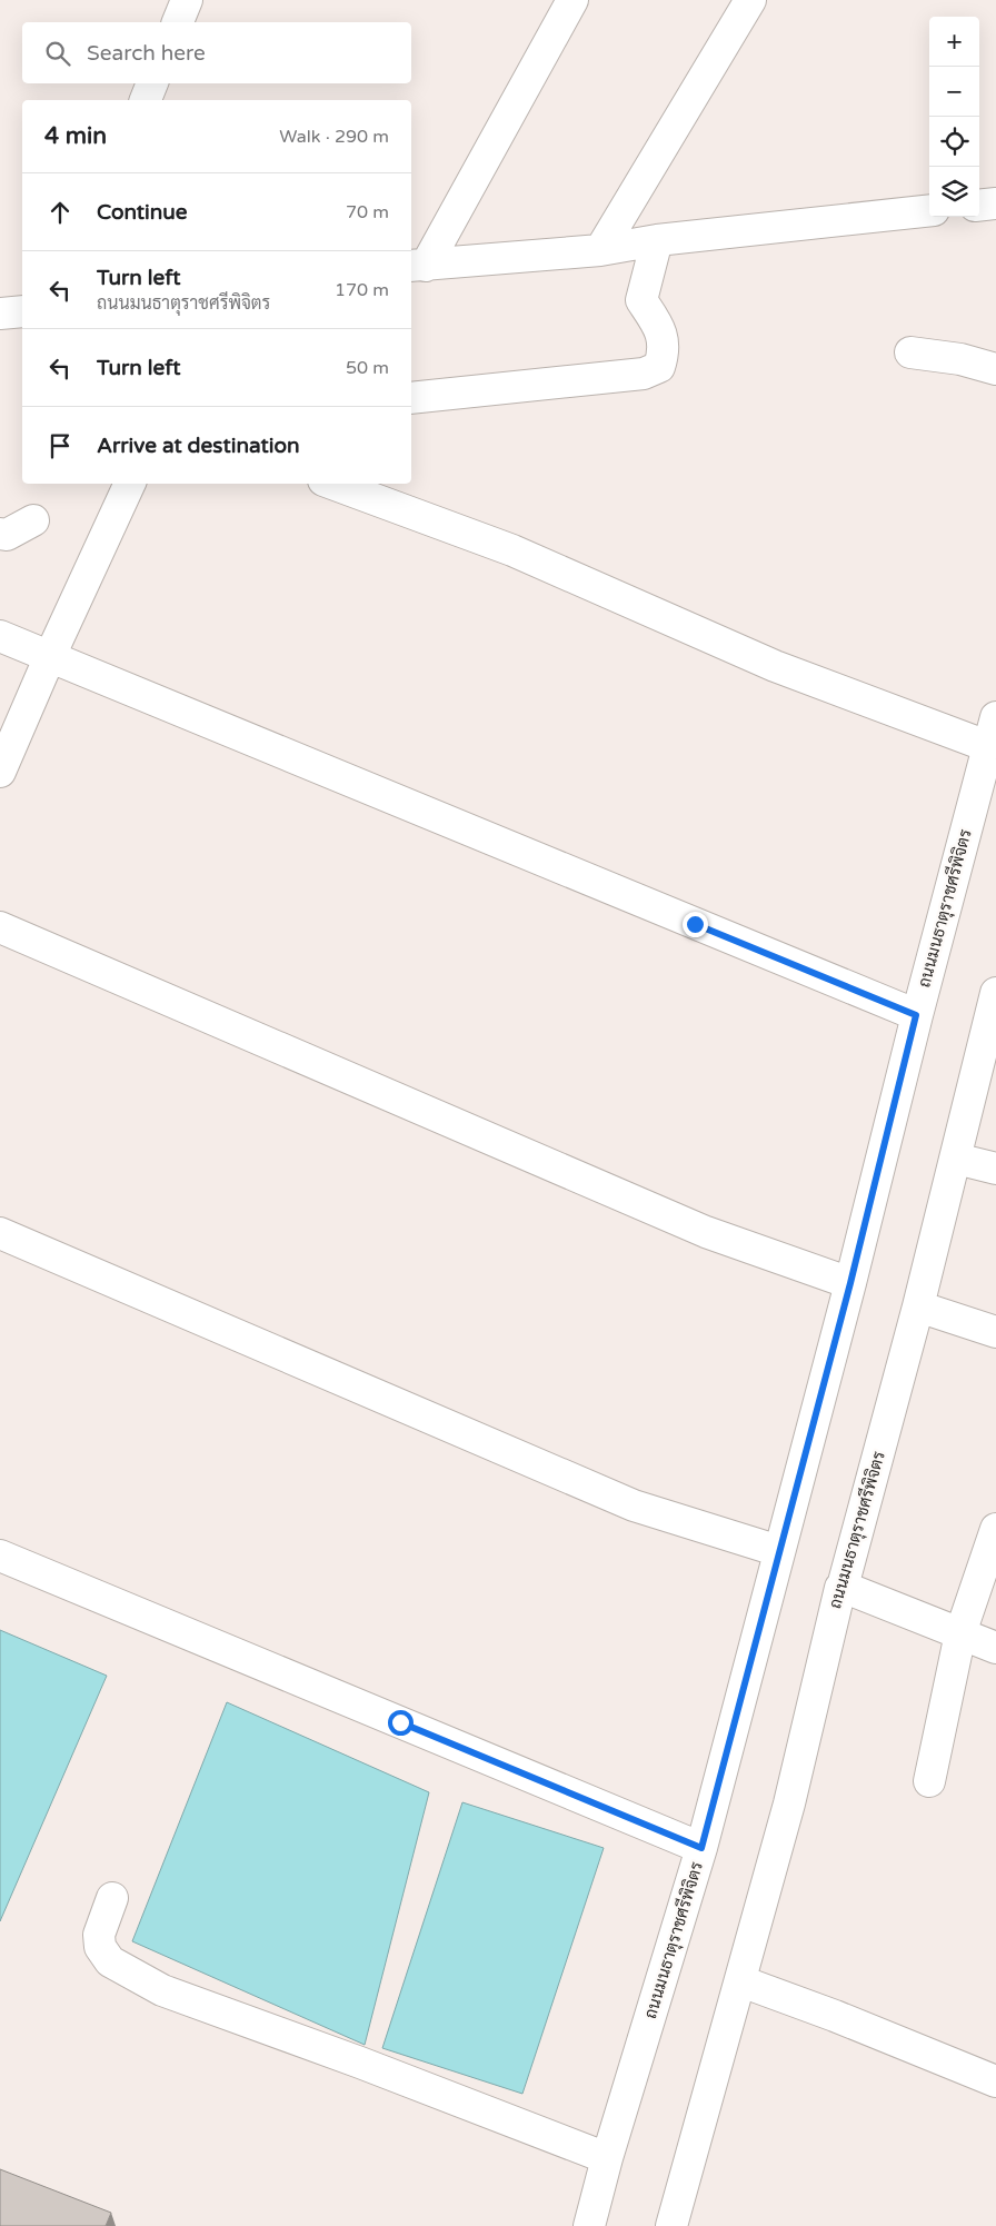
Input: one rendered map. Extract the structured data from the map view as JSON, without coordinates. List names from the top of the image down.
{
  "streets": {
    "street": ["ถนนมนธาตุราชศรีพิจิตร"]
  },
  "page": {
    "map_buttons": ["+", "−"],
    "search": "Search here",
    "heading": ["4 min", "Walk · 290 m"],
    "list": [
      ["Continue", "70 m"],
      ["Turn left", "ถนนมนธาตุราชศรีพิจิตร", "170 m"],
      ["Turn left", "50 m"],
      "Arrive at destination"
    ]
  }
}
